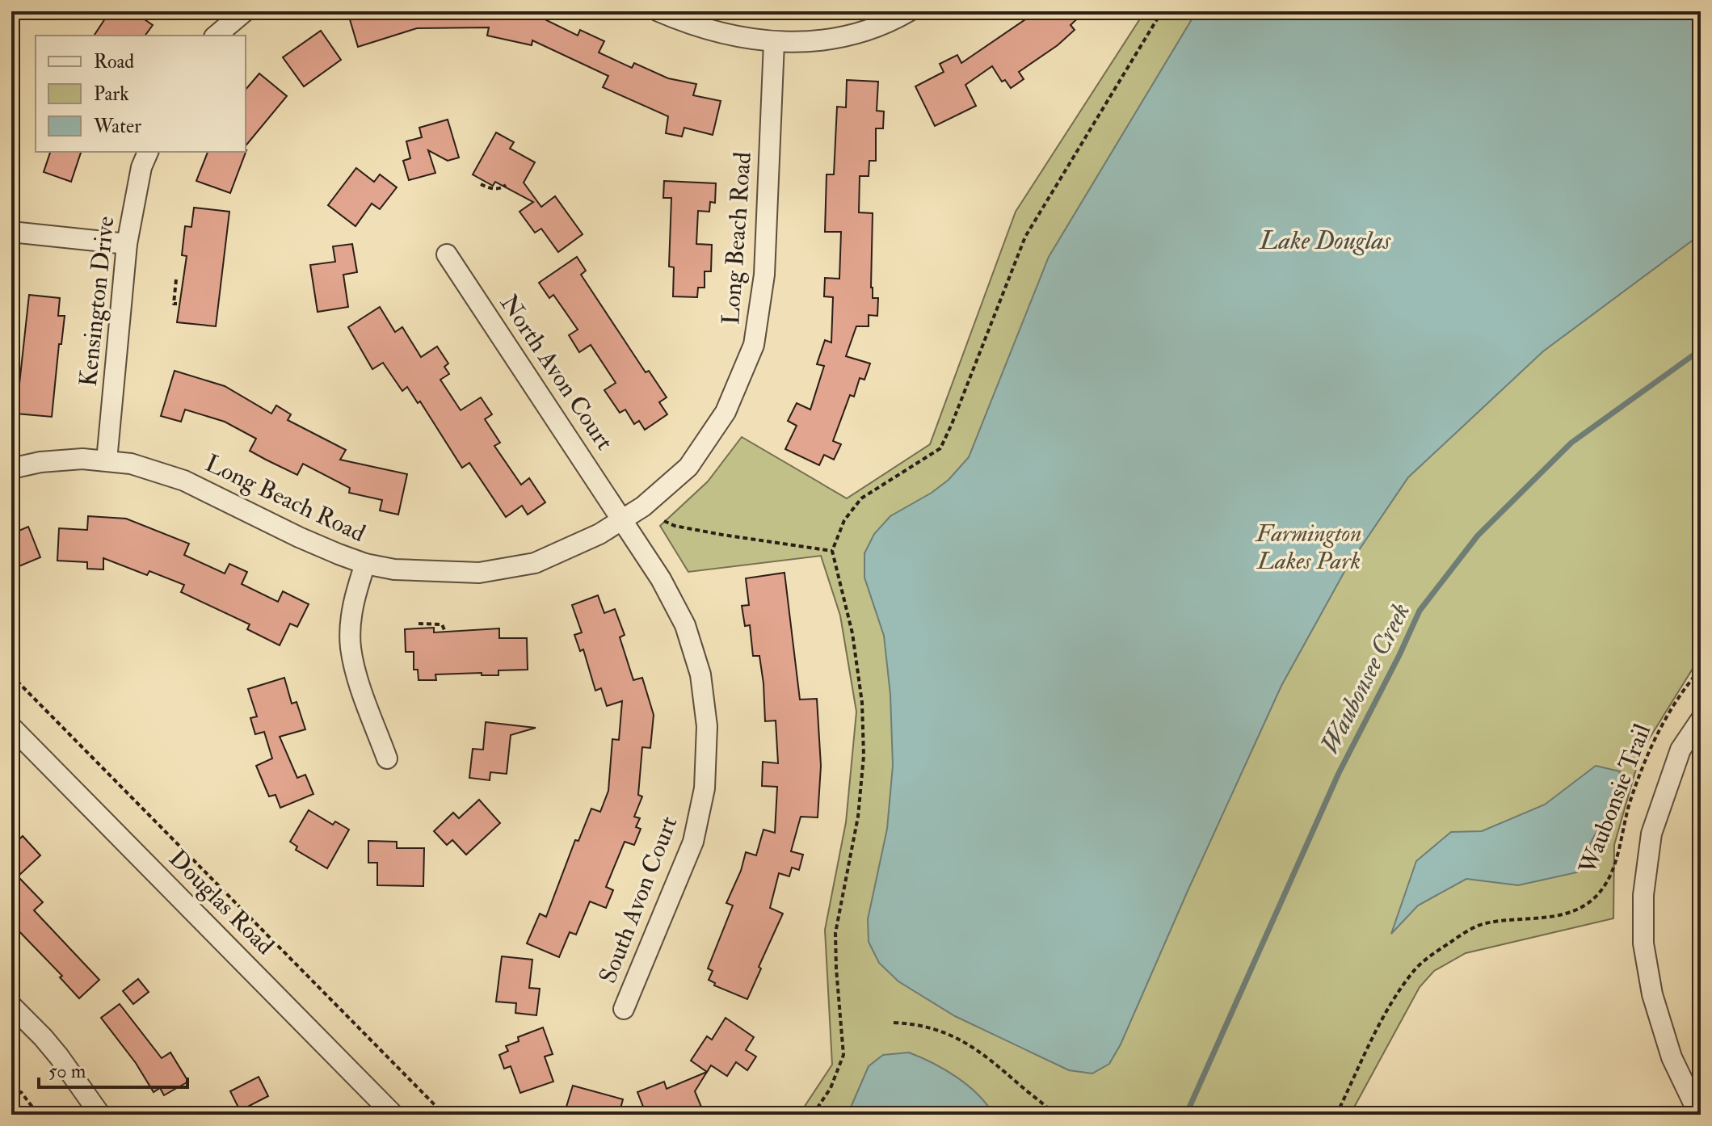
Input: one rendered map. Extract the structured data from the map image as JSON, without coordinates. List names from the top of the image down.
{
  "streets": {
    "street": [
      "Long Beach Road",
      "Kensington Drive",
      "North Avon Court",
      "South Avon Court",
      "Douglas Road"
    ],
    "path": ["Waubonsie Trail"]
  },
  "crossings": [
    ["Long Beach Road", "Kensington Drive"],
    ["Long Beach Road", "North Avon Court"],
    ["Long Beach Road", "South Avon Court"],
    ["North Avon Court", "South Avon Court"]
  ],
  "water": ["Lake Douglas", "Waubonsee Creek"],
  "parks": ["Farmington Lakes Park"],
  "legend": ["Road", "Park", "Water"],
  "scale_bar": "50 m"
}
